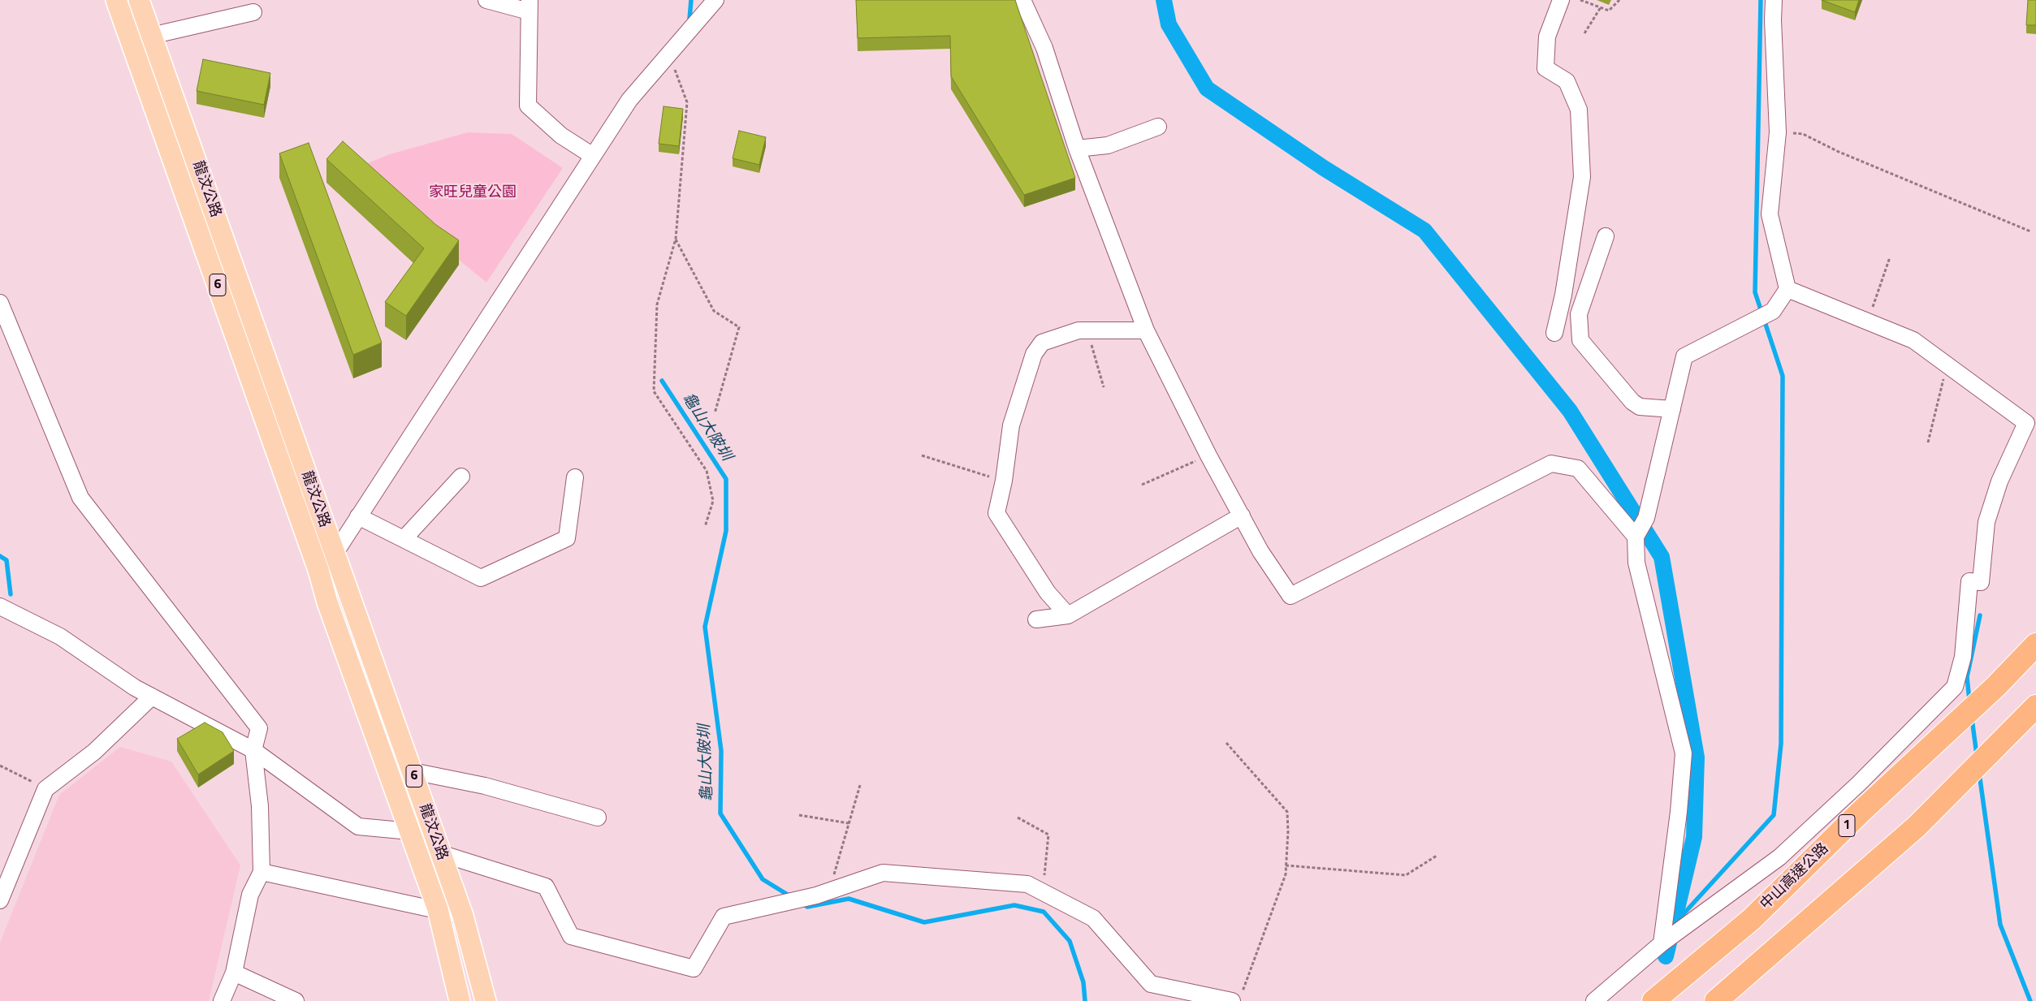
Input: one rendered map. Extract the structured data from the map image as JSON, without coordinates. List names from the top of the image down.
{
  "streets": {
    "highway": ["1", "中山高速公路"],
    "main road": ["龍汶公路", "6"]
  },
  "water": ["龜山大陂圳"],
  "parks": ["家旺兒童公園"]
}
